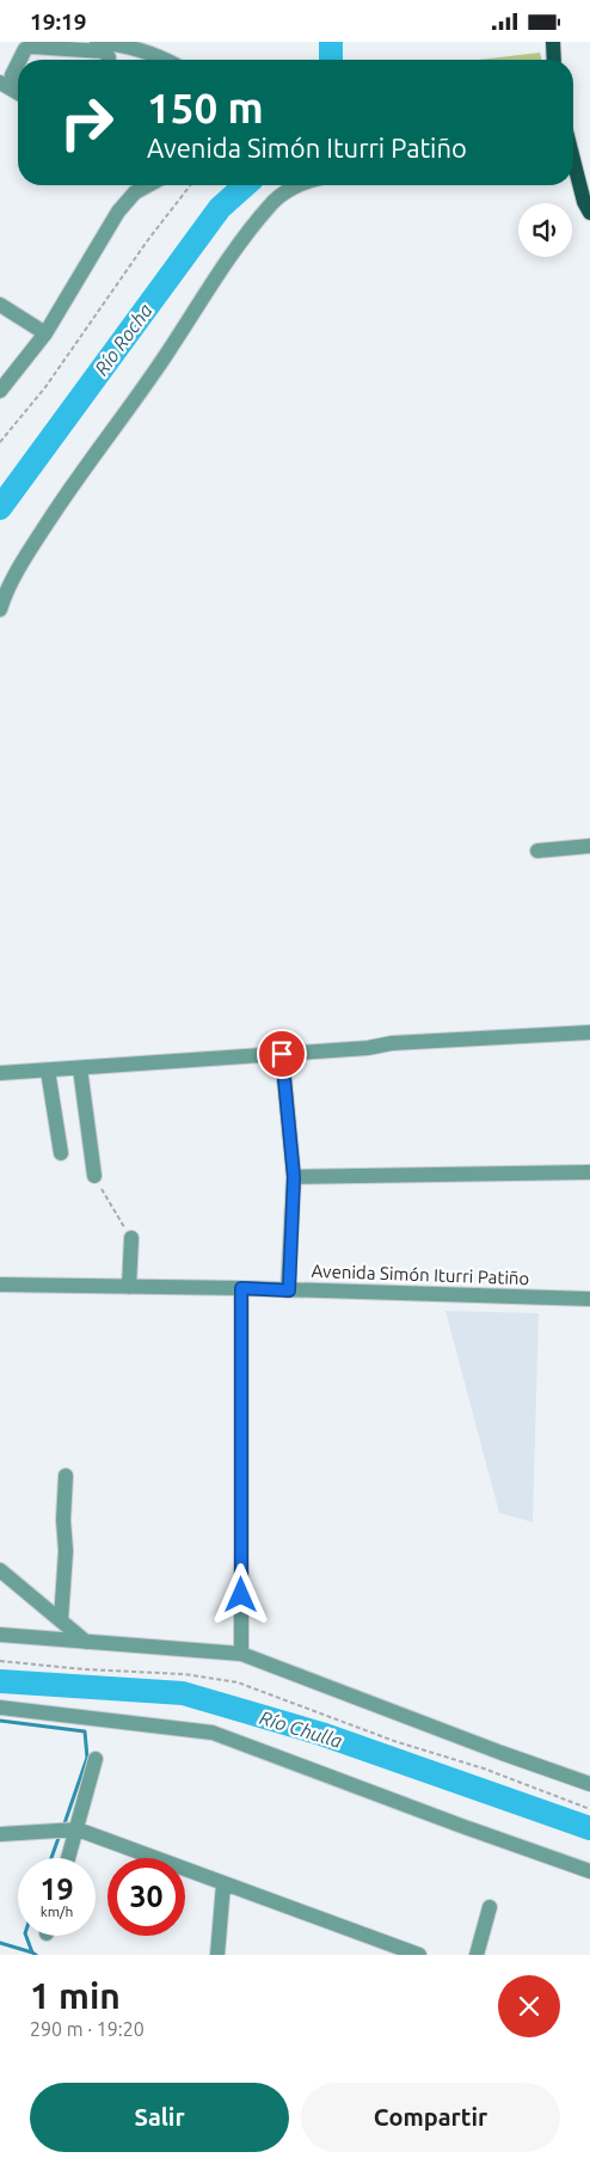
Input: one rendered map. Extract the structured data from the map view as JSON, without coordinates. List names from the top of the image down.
{
  "streets": {
    "street": ["Avenida Simón Iturri Patiño"]
  },
  "water": ["Río Rocha", "Río Chulla"],
  "page": {
    "status": "19:19",
    "turn": ["150 m", "Avenida Simón Iturri Patiño"],
    "speed": "19 km/h",
    "limit": "30",
    "heading": ["1 min", "290 m · 19:20"],
    "buttons": ["Salir", "Compartir"]
  }
}
